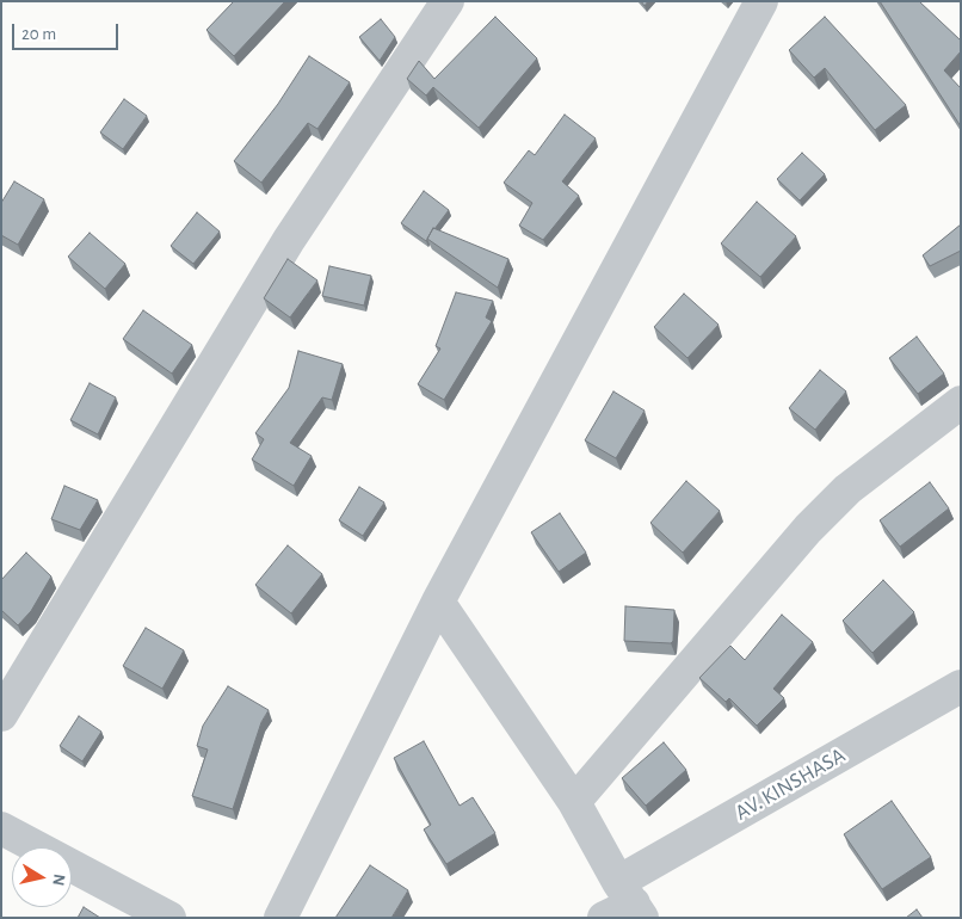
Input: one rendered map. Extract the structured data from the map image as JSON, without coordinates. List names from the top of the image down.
{
  "streets": {
    "street": ["AV. KINSHASA"]
  },
  "scale_bar": "20 m",
  "north": "right"
}
